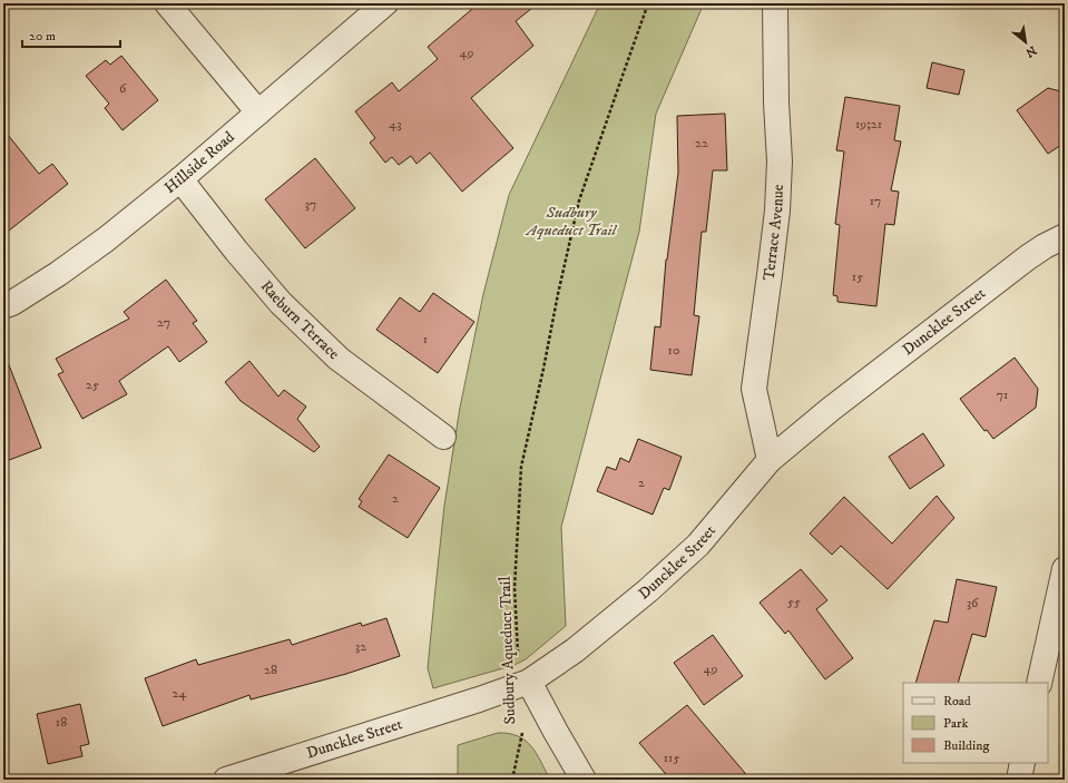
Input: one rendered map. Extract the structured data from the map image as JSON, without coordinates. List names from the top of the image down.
{
  "streets": {
    "street": [
      "Hillside Road",
      "Terrace Avenue",
      "Raeburn Terrace",
      "Duncklee Street"
    ],
    "path": ["Sudbury Aqueduct Trail"]
  },
  "crossings": [
    ["Hillside Road", "Raeburn Terrace"],
    ["Terrace Avenue", "Duncklee Street"],
    ["Duncklee Street", "Sudbury Aqueduct Trail"]
  ],
  "parks": ["Sudbury Aqueduct Trail"],
  "house_numbers": [
    "49",
    "6",
    "43",
    "19;21",
    "22",
    "17",
    "37",
    "15",
    "27",
    "1",
    "10",
    "25",
    "71",
    "2",
    "2",
    "55",
    "36",
    "32",
    "49",
    "28",
    "24",
    "18",
    "115"
  ],
  "legend": ["Road", "Park", "Building"],
  "scale_bar": "20 m",
  "north": "bottom right"
}
